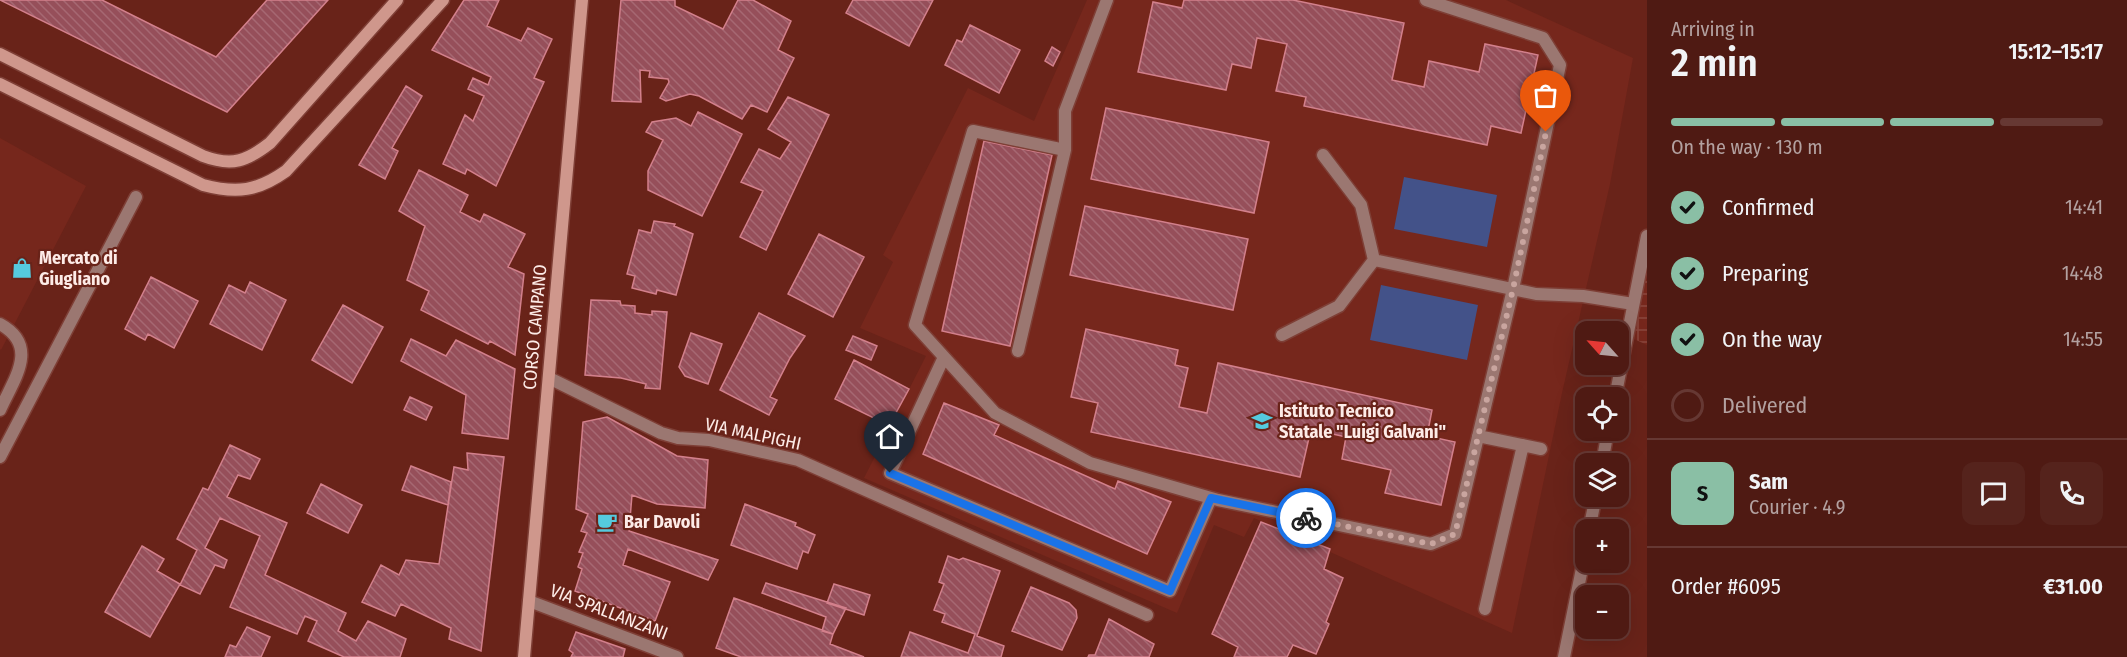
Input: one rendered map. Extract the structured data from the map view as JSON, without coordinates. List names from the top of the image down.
{
  "streets": {
    "main road": ["CORSO CAMPANO"],
    "street": ["VIA MALPIGHI", "VIA SPALLANZANI"]
  },
  "crossings": [
    ["CORSO CAMPANO", "VIA MALPIGHI"],
    ["CORSO CAMPANO", "VIA SPALLANZANI"]
  ],
  "places": {
    "shop": ["Mercato di Giugliano"],
    "school or university": ["Istituto Tecnico Statale \"Luigi Galvani\""],
    "cafe": ["Bar Davoli"]
  },
  "north": "top left",
  "page": {
    "heading": ["2 min", "Arriving in", "15:12–15:17"],
    "panel": [
      "Sam",
      "Courier · 4.9",
      "Order #6095",
      "€31.00"
    ],
    "bar": "On the way · 130 m",
    "list": [
      ["Confirmed", "14:41"],
      ["Preparing", "14:48"],
      ["On the way", "14:55"],
      "Delivered"
    ],
    "map_buttons": ["+", "−"],
    "round": "S"
  }
}
